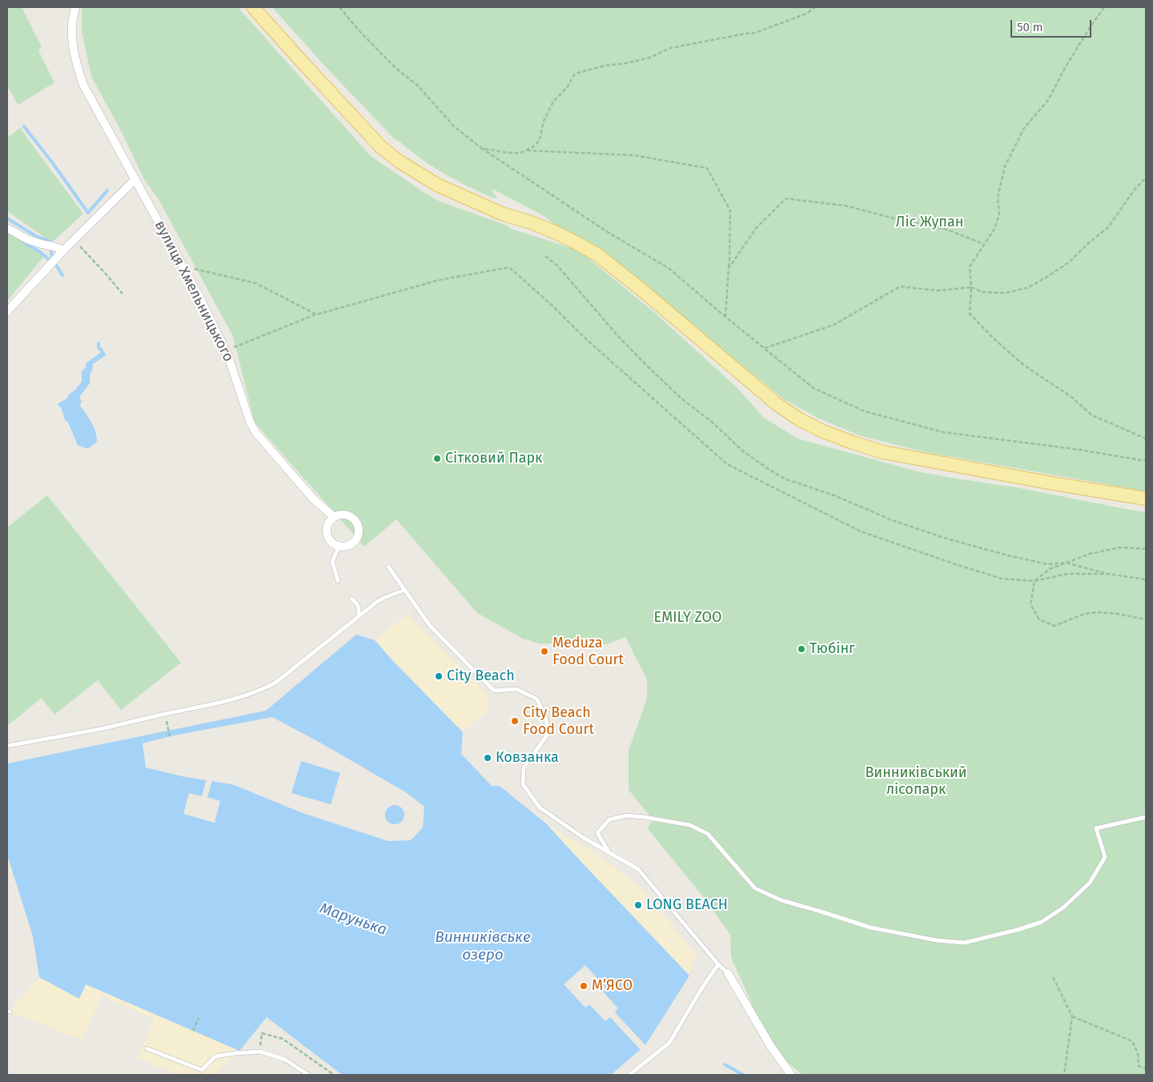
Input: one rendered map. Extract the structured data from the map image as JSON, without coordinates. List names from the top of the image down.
{
  "streets": {
    "street": ["вулиця Хмельницького"]
  },
  "water": ["Марунька", "Винниківське озеро"],
  "parks": ["Ліс Жупан", "EMILY ZOO", "Винниківський лісопарк"],
  "places": [
    "Сітковий Парк",
    "Тюбінг",
    "Meduza Food Court",
    "City Beach",
    "City Beach Food Court",
    "Ковзанка",
    "LONG BEACH",
    "М’ЯСО"
  ],
  "scale_bar": "50 m"
}
